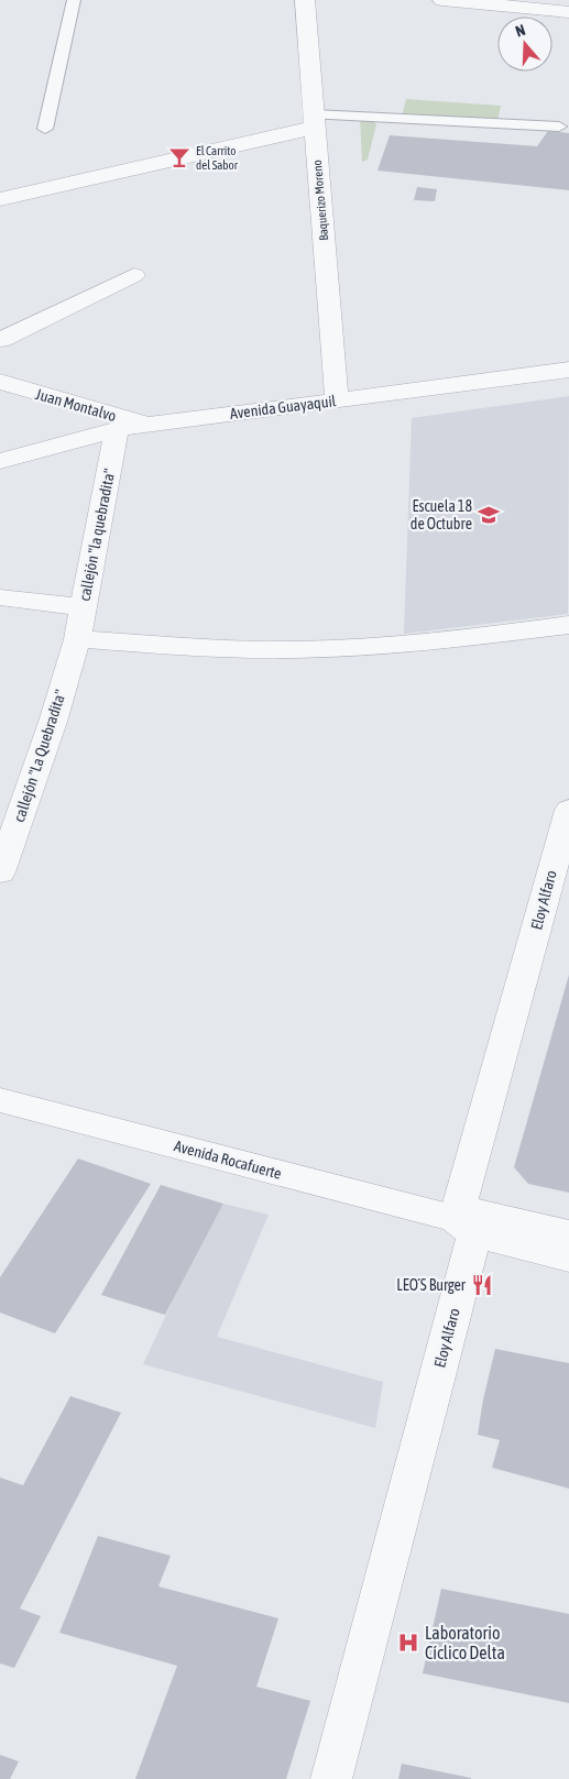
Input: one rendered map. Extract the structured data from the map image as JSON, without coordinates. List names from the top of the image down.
{
  "streets": {
    "street": [
      "Baquerizo Moreno",
      "Juan Montalvo",
      "Avenida Guayaquil",
      "callejón \"la quebradita\"",
      "callejón \"La Quebradita\"",
      "Eloy Alfaro",
      "Avenida Rocafuerte"
    ]
  },
  "crossings": [
    ["Baquerizo Moreno", "Avenida Guayaquil"],
    ["Juan Montalvo", "Avenida Guayaquil"],
    ["Avenida Guayaquil", "callejón \"la quebradita\""],
    ["callejón \"la quebradita\"", "callejón \"La Quebradita\""],
    ["Eloy Alfaro", "Avenida Rocafuerte"]
  ],
  "places": {
    "bar": ["El Carrito del Sabor"],
    "school or university": ["Escuela 18 de Octubre"],
    "restaurant": ["LEO´S Burger"],
    "hospital": ["Laboratorio Cíclico Delta"]
  },
  "north": "top"
}
